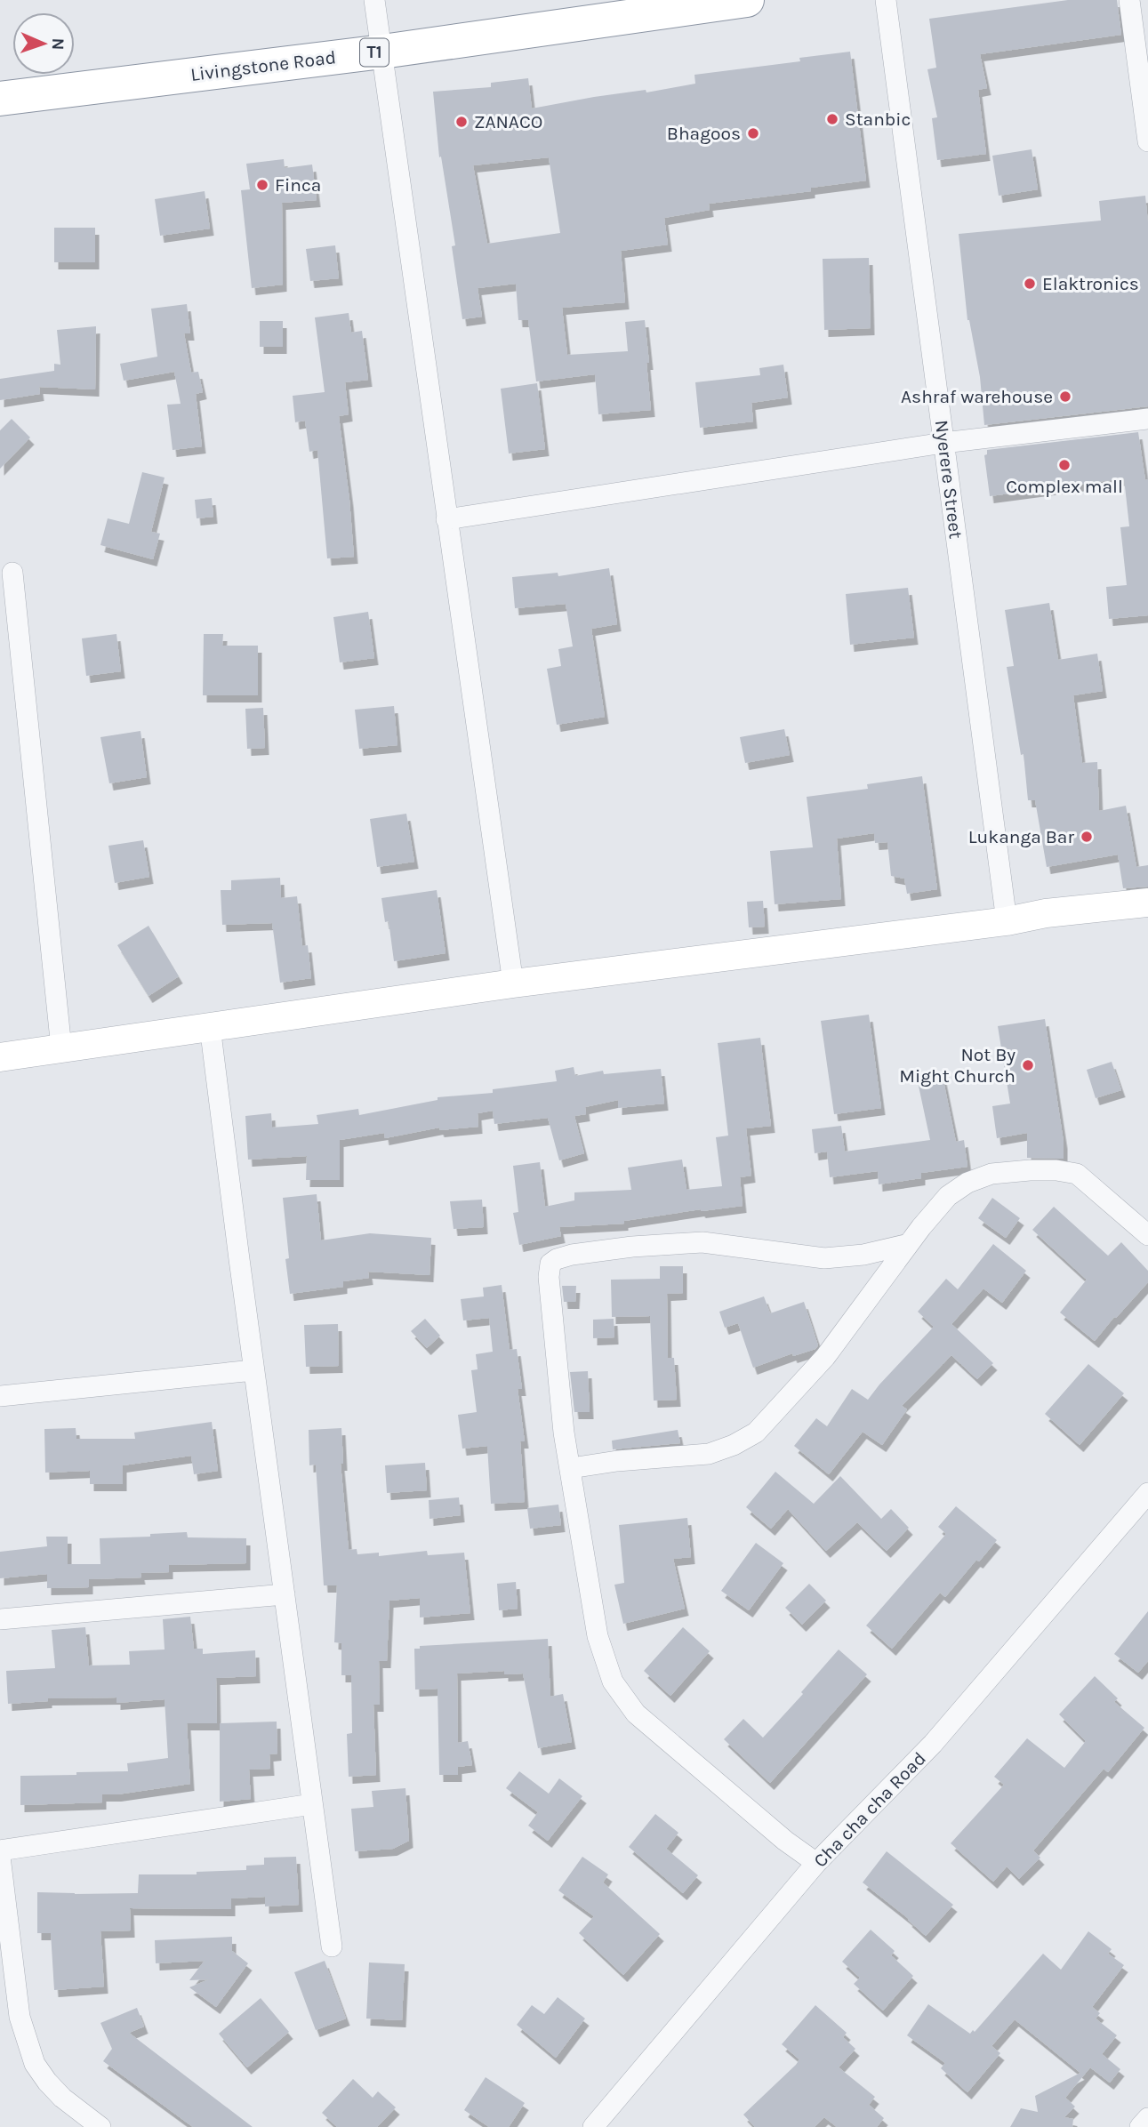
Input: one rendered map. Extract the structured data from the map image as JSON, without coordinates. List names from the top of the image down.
{
  "streets": {
    "highway": ["T1", "Livingstone Road"],
    "street": ["Nyerere Street", "Cha cha cha Road"]
  },
  "places": [
    "Stanbic",
    "ZANACO",
    "Bhagoos",
    "Finca",
    "Elaktronics",
    "Ashraf warehouse",
    "Complex mall",
    "Lukanga Bar",
    "Not By Might Church"
  ],
  "north": "right"
}
